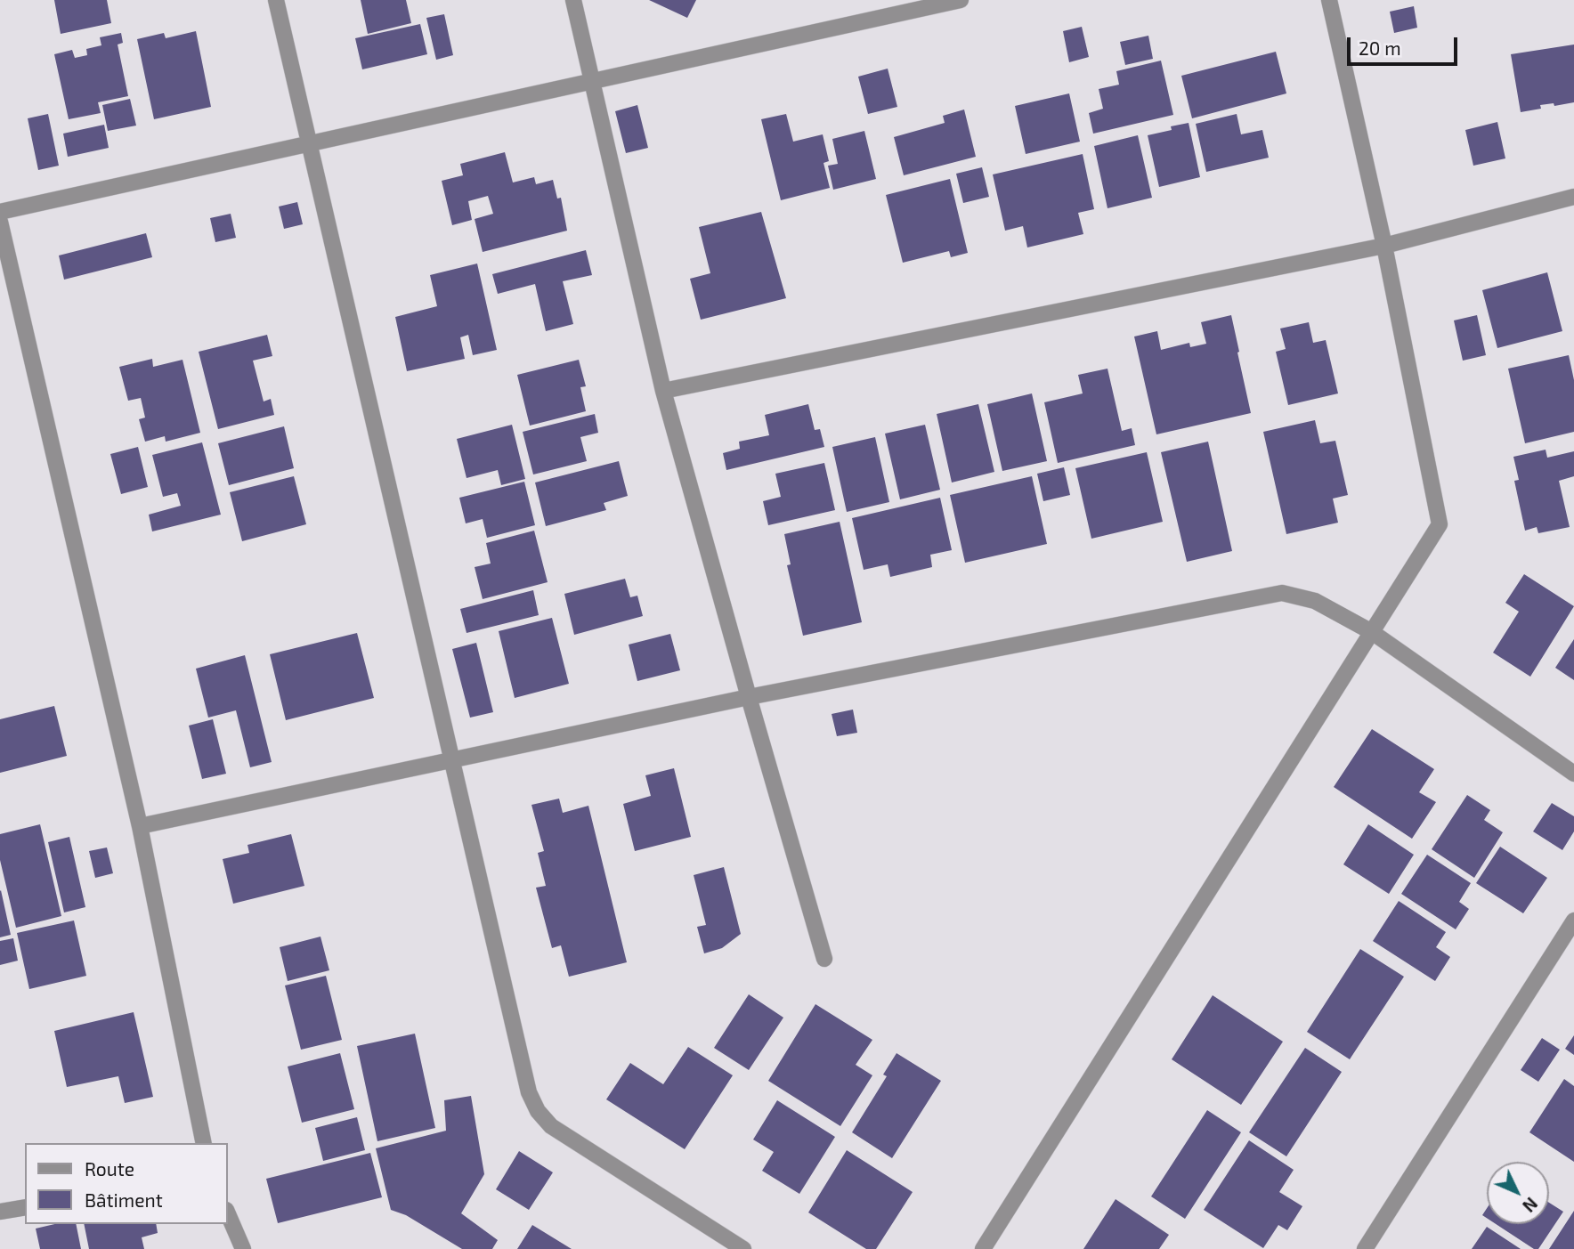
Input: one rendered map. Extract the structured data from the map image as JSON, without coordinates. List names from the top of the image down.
{
  "legend": ["Route", "Bâtiment"],
  "scale_bar": "20 m",
  "north": "bottom right"
}
